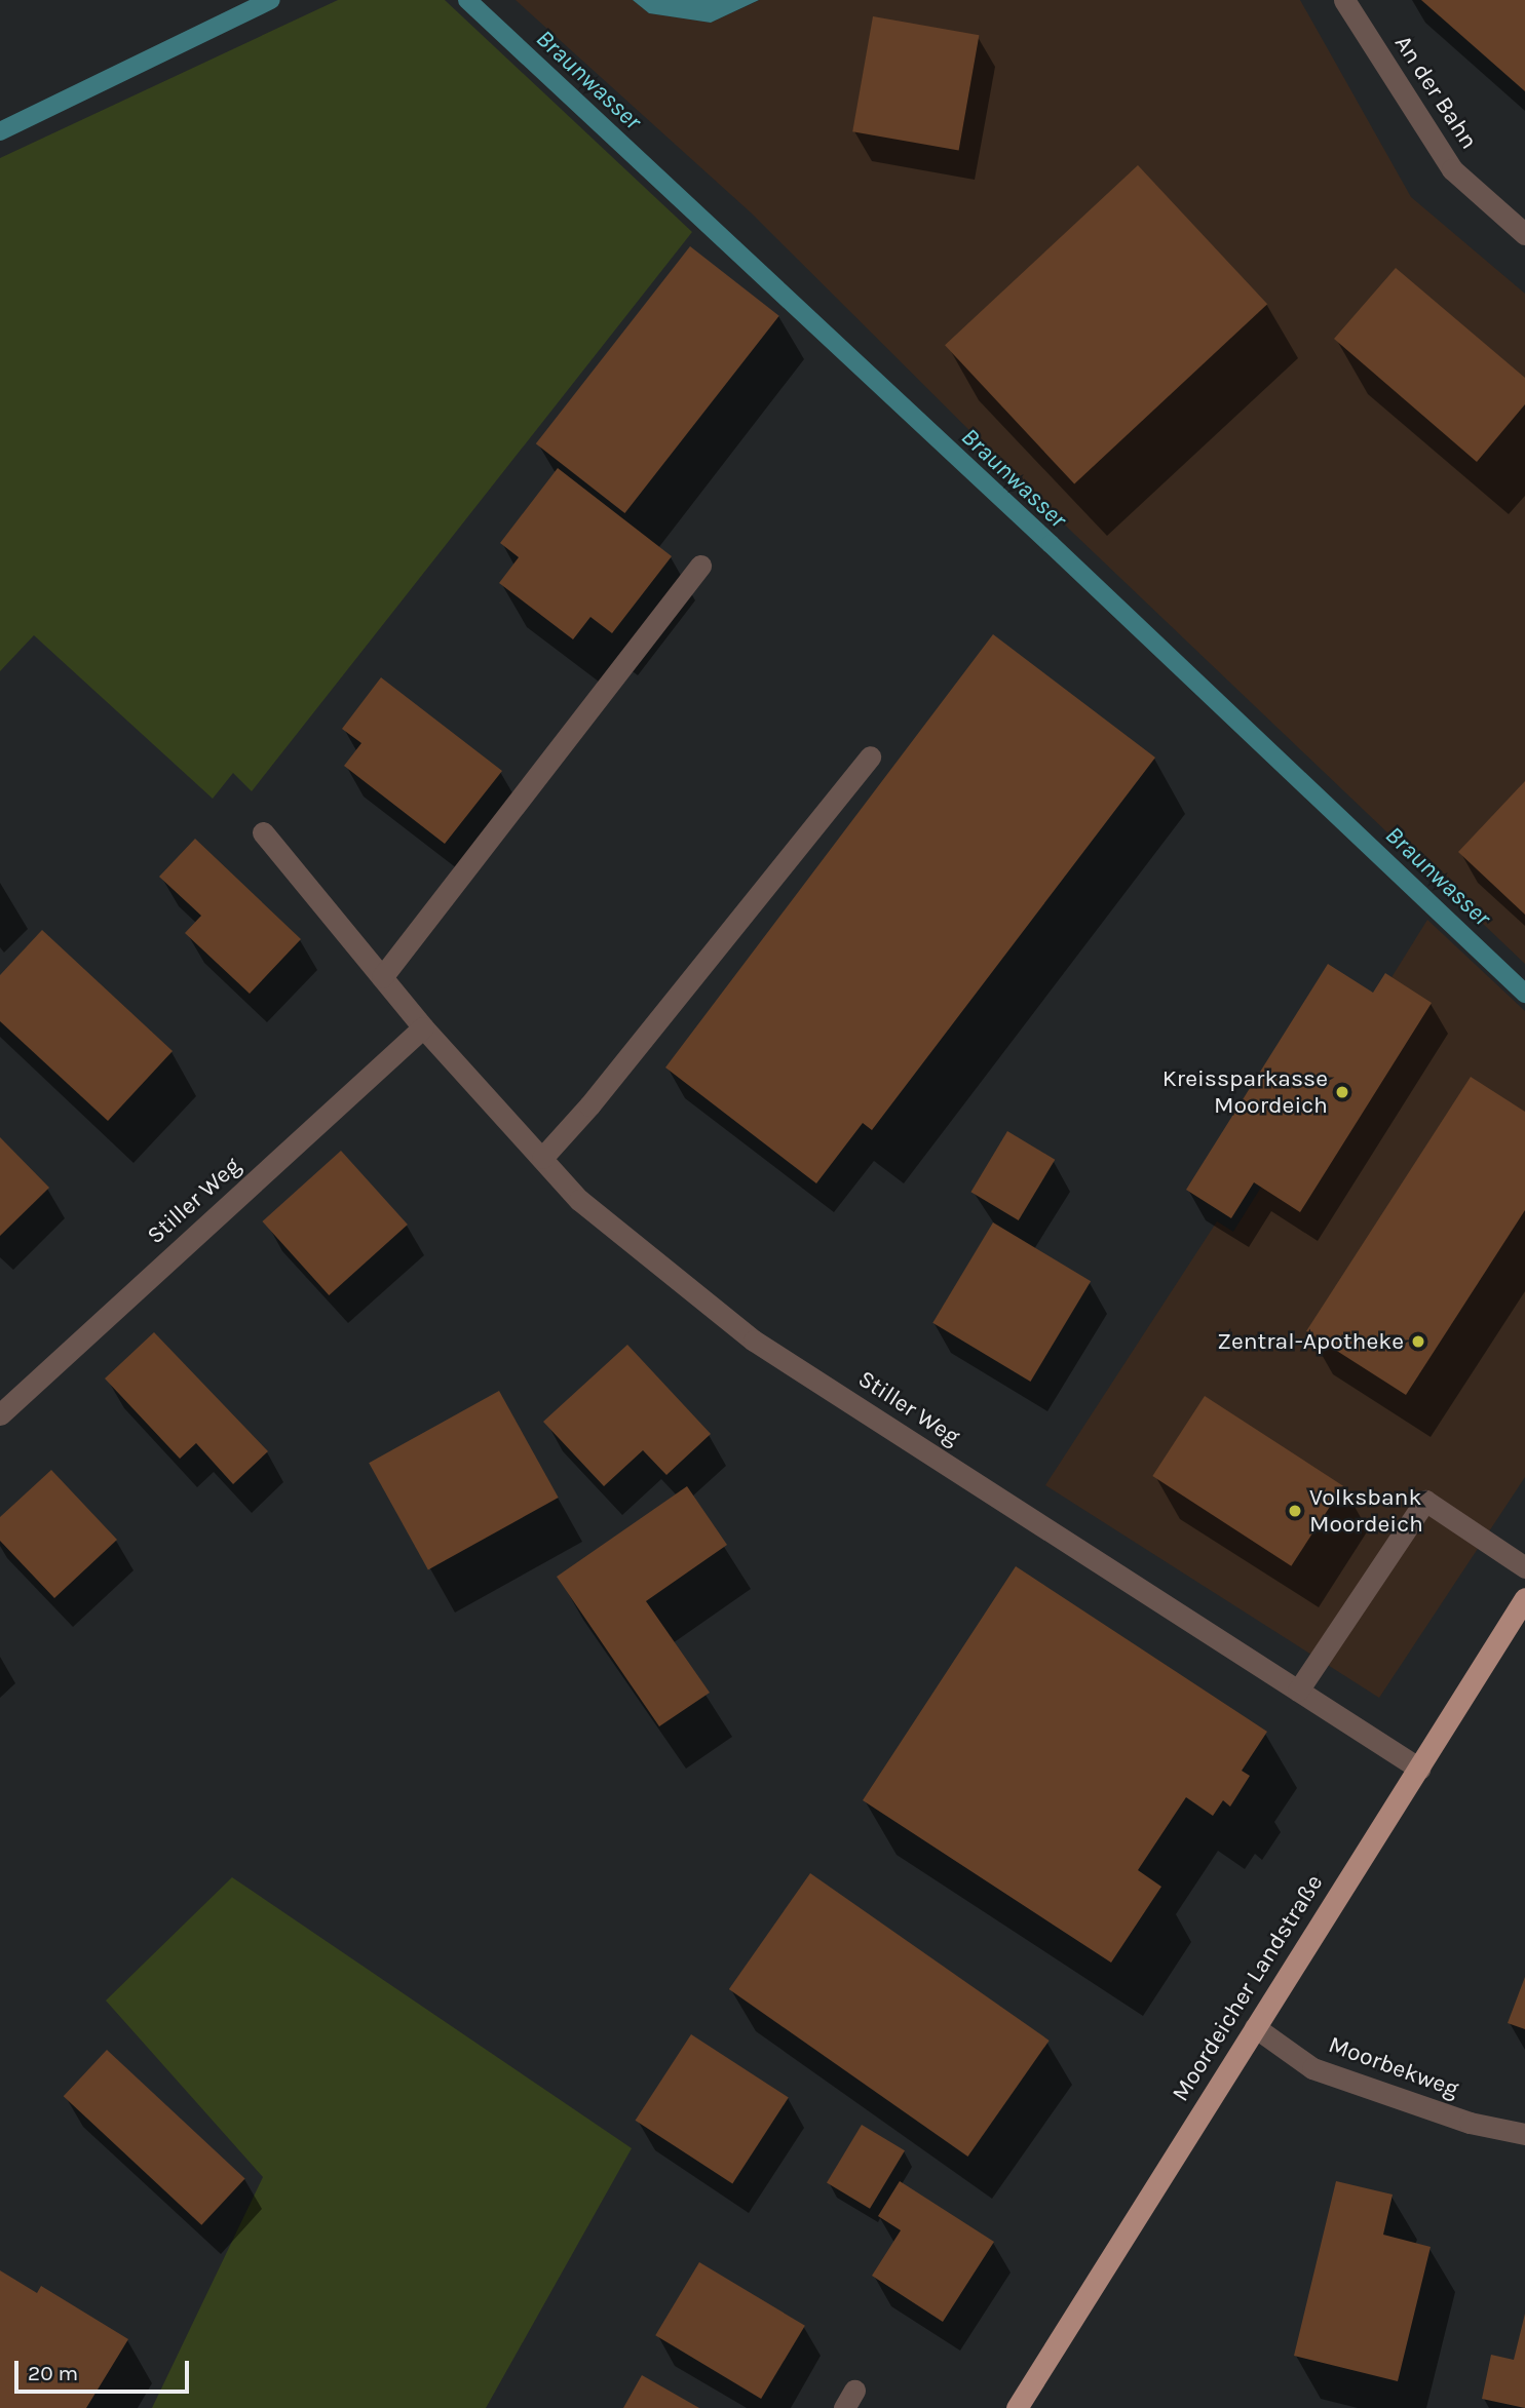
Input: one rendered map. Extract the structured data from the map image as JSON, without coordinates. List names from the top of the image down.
{
  "streets": {
    "main road": ["Moordeicher Landstraße"],
    "street": ["An der Bahn", "Stiller Weg", "Moorbekweg"]
  },
  "crossings": [
    ["Stiller Weg", "Moordeicher Landstraße"],
    ["Moordeicher Landstraße", "Moorbekweg"]
  ],
  "water": ["Braunwasser"],
  "places": ["Kreissparkasse Moordeich", "Zentral-Apotheke", "Volksbank Moordeich"],
  "scale_bar": "20 m"
}
